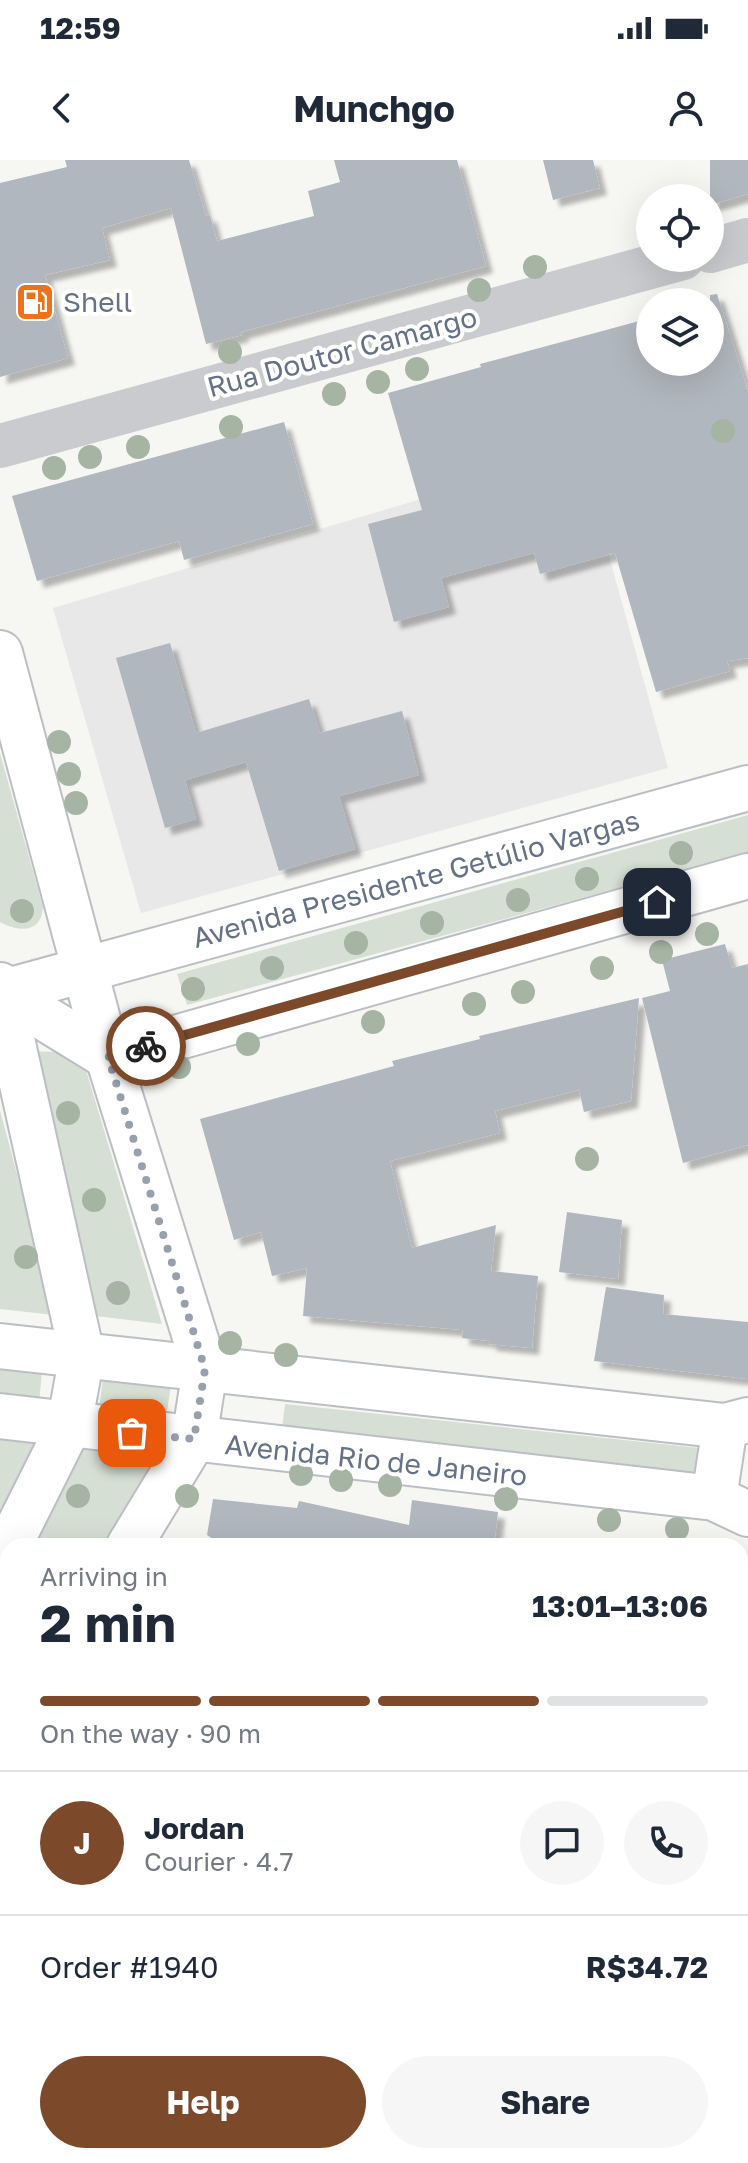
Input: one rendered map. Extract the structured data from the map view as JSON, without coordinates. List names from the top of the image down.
{
  "streets": {
    "street": ["Rua Doutor Camargo", "Avenida Presidente Getúlio Vargas", "Avenida Rio de Janeiro"]
  },
  "places": {
    "fuel station": ["Shell"]
  },
  "page": {
    "status": "12:59",
    "header": "Munchgo",
    "heading": ["2 min", "Arriving in", "13:01–13:06"],
    "panel": [
      "Jordan",
      "Courier · 4.7",
      "Order #1940",
      "R$34.72"
    ],
    "bar": "On the way · 90 m",
    "round": "J",
    "buttons": ["Help", "Share"]
  }
}
